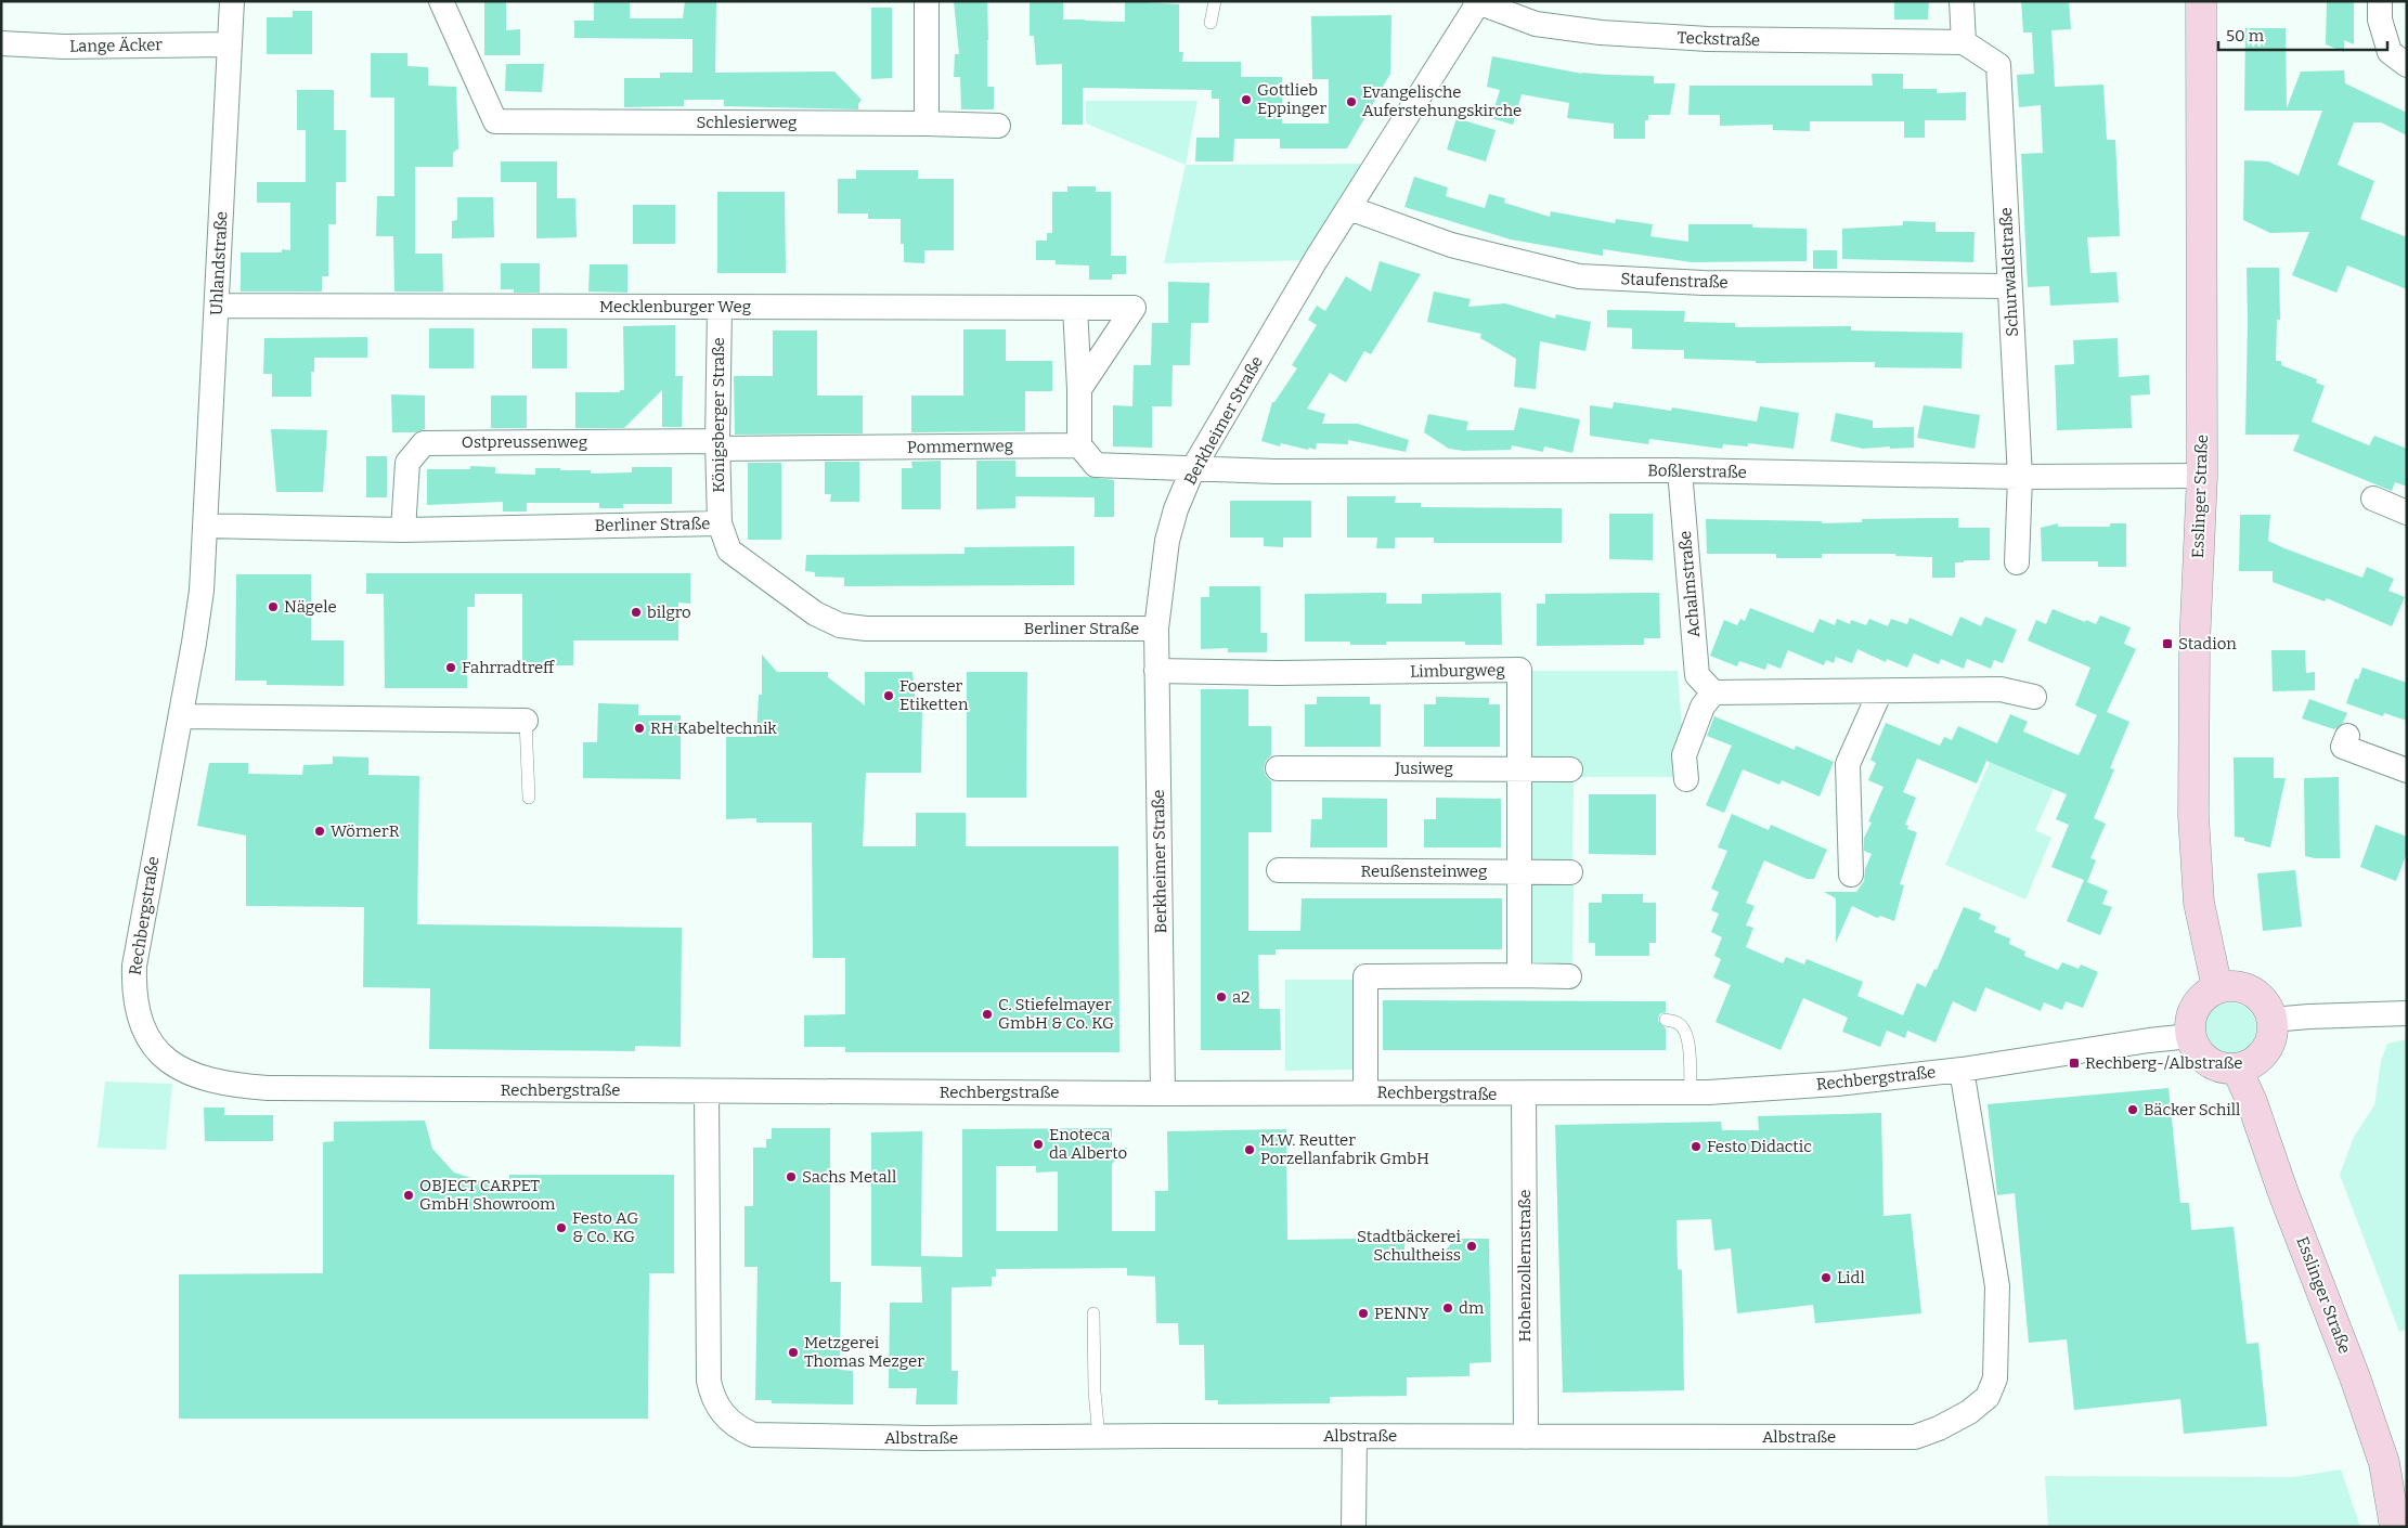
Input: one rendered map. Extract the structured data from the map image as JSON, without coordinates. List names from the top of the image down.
{
  "streets": {
    "main road": ["Esslinger Straße"],
    "street": [
      "Teckstraße",
      "Lange Äcker",
      "Schlesierweg",
      "Uhlandstraße",
      "Schurwaldstraße",
      "Staufenstraße",
      "Mecklenburger Weg",
      "Königsberger Straße",
      "Berkheimer Straße",
      "Ostpreussenweg",
      "Pommernweg",
      "Boßlerstraße",
      "Berliner Straße",
      "Achalmstraße",
      "Limburgweg",
      "Jusiweg",
      "Reußensteinweg",
      "Rechbergstraße",
      "Hohenzollernstraße",
      "Albstraße"
    ]
  },
  "crossings": [
    ["Teckstraße", "Schurwaldstraße"],
    ["Teckstraße", "Berkheimer Straße"],
    ["Lange Äcker", "Uhlandstraße"],
    ["Uhlandstraße", "Mecklenburger Weg"],
    ["Uhlandstraße", "Berliner Straße"],
    ["Uhlandstraße", "Rechbergstraße"],
    ["Schurwaldstraße", "Staufenstraße"],
    ["Schurwaldstraße", "Boßlerstraße"],
    ["Staufenstraße", "Berkheimer Straße"],
    ["Mecklenburger Weg", "Königsberger Straße"],
    ["Königsberger Straße", "Ostpreussenweg"],
    ["Königsberger Straße", "Pommernweg"],
    ["Königsberger Straße", "Berliner Straße"],
    ["Berkheimer Straße", "Boßlerstraße"],
    ["Berkheimer Straße", "Berliner Straße"],
    ["Berkheimer Straße", "Limburgweg"],
    ["Berkheimer Straße", "Rechbergstraße"],
    ["Ostpreussenweg", "Pommernweg"],
    ["Ostpreussenweg", "Berliner Straße"],
    ["Boßlerstraße", "Esslinger Straße"],
    ["Boßlerstraße", "Achalmstraße"],
    ["Esslinger Straße", "Rechbergstraße"],
    ["Berliner Straße", "Rechbergstraße"],
    ["Limburgweg", "Jusiweg"],
    ["Limburgweg", "Reußensteinweg"],
    ["Rechbergstraße", "Hohenzollernstraße"],
    ["Rechbergstraße", "Albstraße"],
    ["Hohenzollernstraße", "Albstraße"]
  ],
  "places": {
    "other": [
      "Gottlieb Eppinger",
      "Evangelische Auferstehungskirche",
      "Nägele",
      "bilgro",
      "Fahrradtreff",
      "Foerster Etiketten",
      "RH Kabeltechnik",
      "WörnerR",
      "a2",
      "C. Stiefelmayer GmbH & Co. KG",
      "Bäcker Schill",
      "Enoteca da Alberto",
      "Festo Didactic",
      "M.W. Reutter Porzellanfabrik GmbH",
      "Sachs Metall",
      "OBJECT CARPET GmbH Showroom",
      "Festo AG & Co. KG",
      "Stadtbäckerei Schultheiss",
      "Lidl",
      "dm",
      "PENNY",
      "Metzgerei Thomas Mezger"
    ],
    "transit": ["Stadion", "Rechberg-/Albstraße"]
  },
  "scale_bar": "50 m"
}
